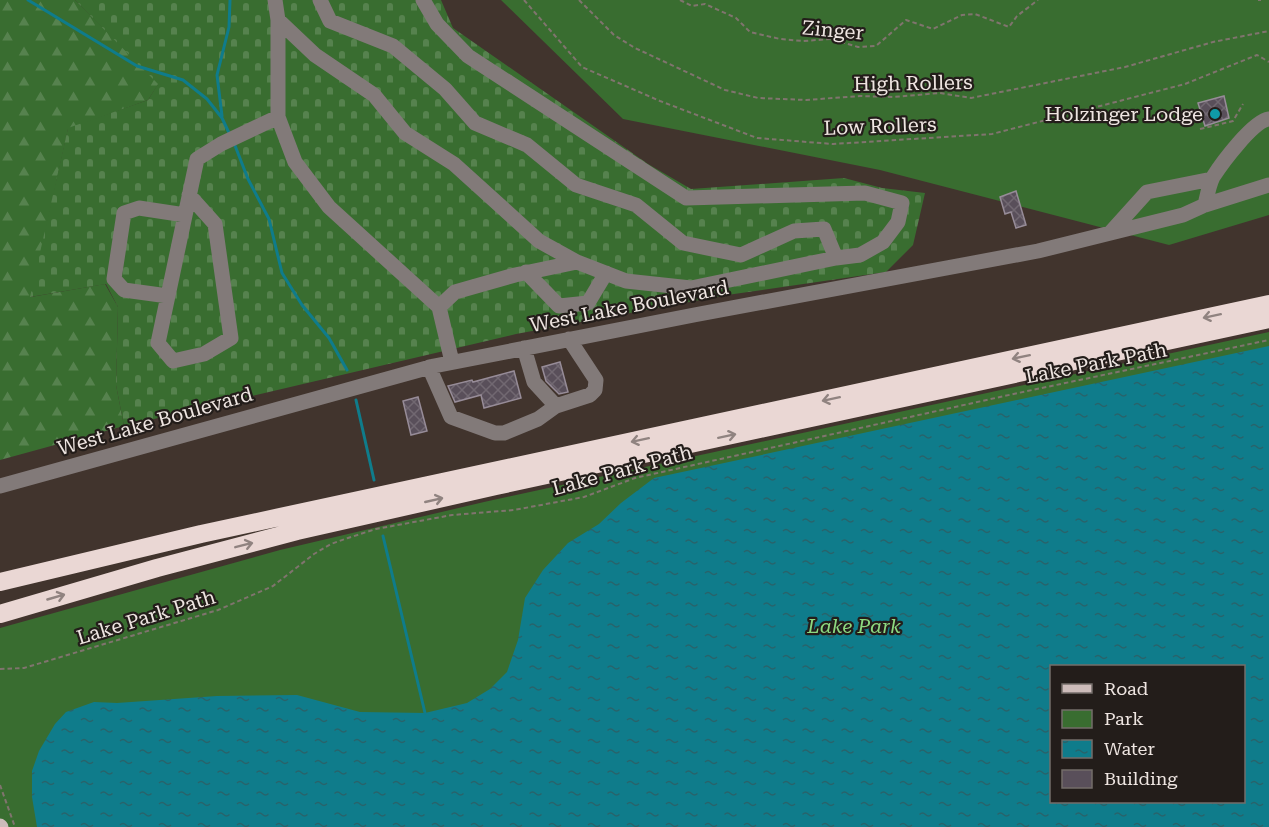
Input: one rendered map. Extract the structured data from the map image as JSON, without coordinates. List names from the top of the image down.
{
  "streets": {
    "street": ["West Lake Boulevard"],
    "path": [
      "Zinger",
      "High Rollers",
      "Low Rollers",
      "Lake Park Path"
    ]
  },
  "parks": ["Lake Park"],
  "places": ["Holzinger Lodge"],
  "legend": [
    "Road",
    "Park",
    "Water",
    "Building"
  ]
}
